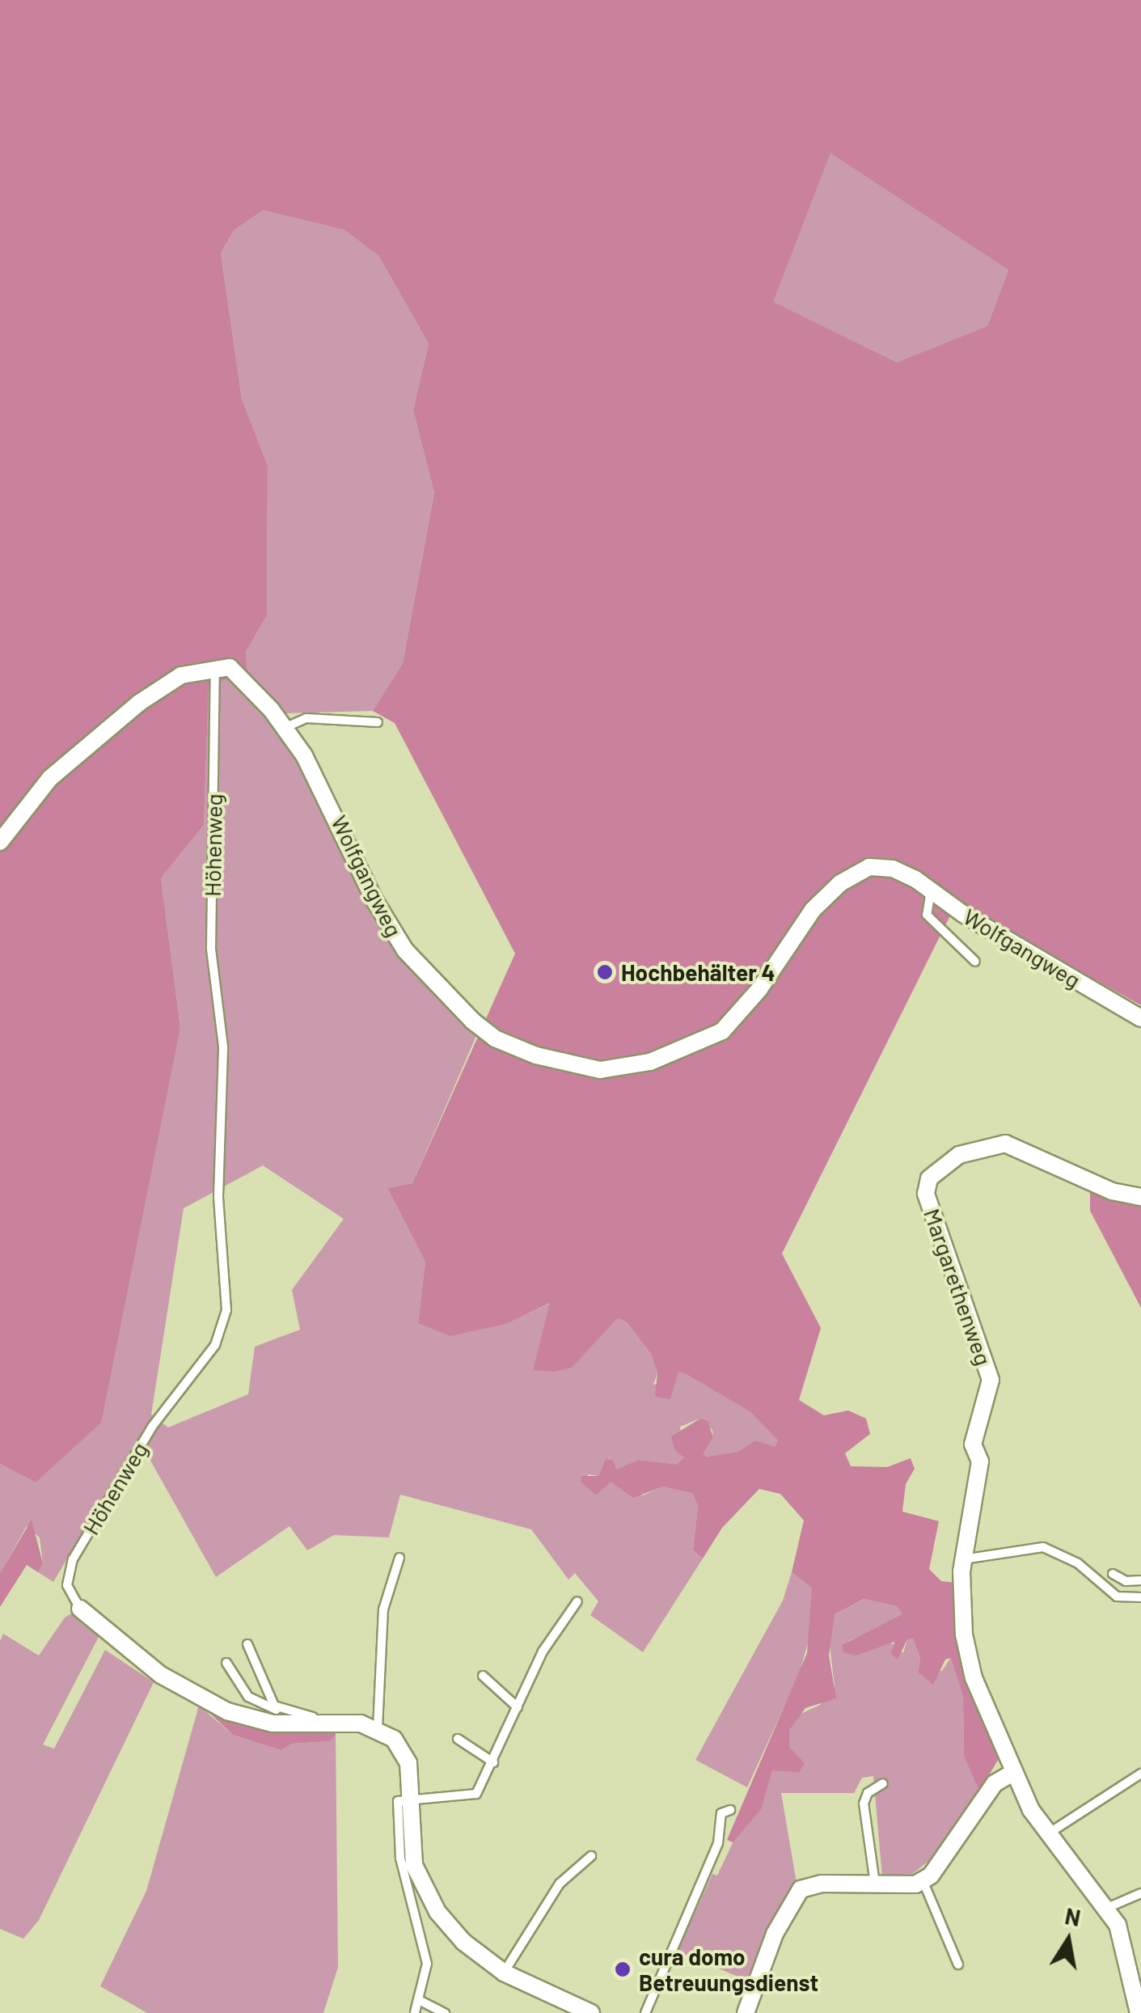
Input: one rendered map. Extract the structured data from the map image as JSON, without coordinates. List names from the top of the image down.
{
  "streets": {
    "street": ["Höhenweg", "Wolfgangweg", "Margarethenweg"]
  },
  "crossings": [
    ["Höhenweg", "Wolfgangweg"]
  ],
  "places": ["Hochbehälter 4", "cura domo Betreuungsdienst"],
  "north": "top"
}
